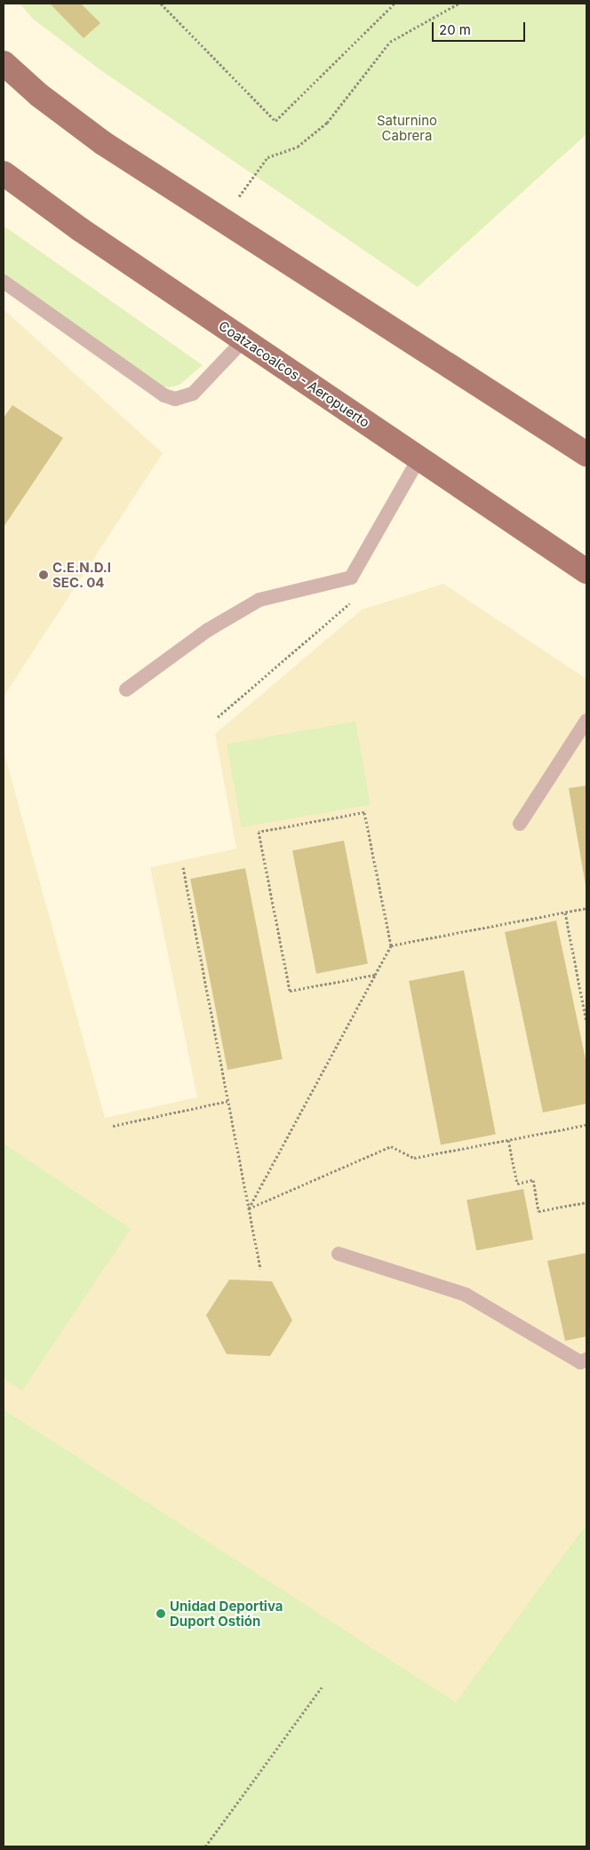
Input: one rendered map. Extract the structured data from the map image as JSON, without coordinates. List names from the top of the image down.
{
  "streets": {
    "main road": ["Coatzacoalcos - Aeropuerto"]
  },
  "parks": ["Saturnino Cabrera"],
  "places": ["C.E.N.D.I SEC. 04", "Unidad Deportiva Duport Ostión"],
  "scale_bar": "20 m"
}
